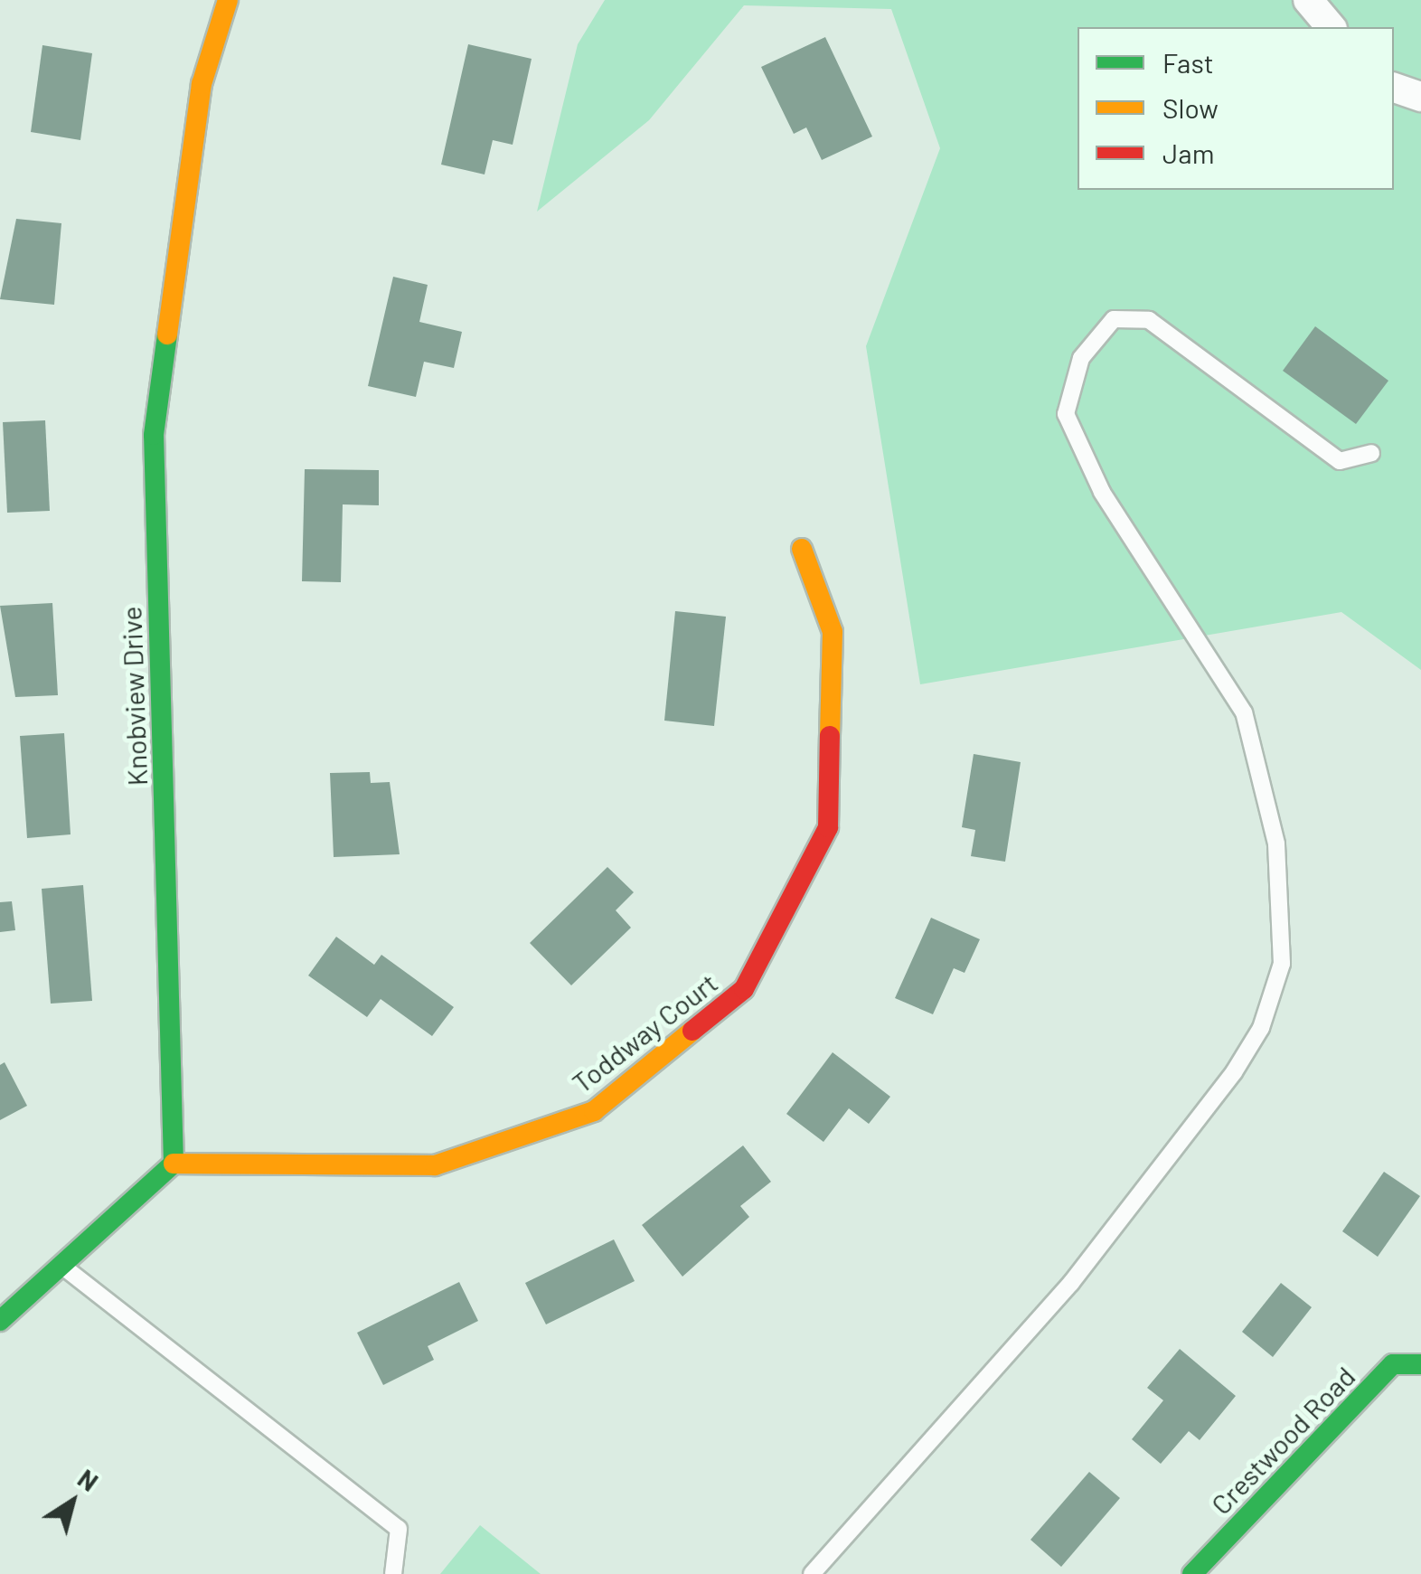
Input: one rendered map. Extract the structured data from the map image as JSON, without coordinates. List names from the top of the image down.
{
  "streets": {
    "street": ["Knobview Drive", "Toddway Court", "Crestwood Road"]
  },
  "crossings": [
    ["Knobview Drive", "Toddway Court"]
  ],
  "legend": ["Fast", "Slow", "Jam"],
  "north": "top right"
}
